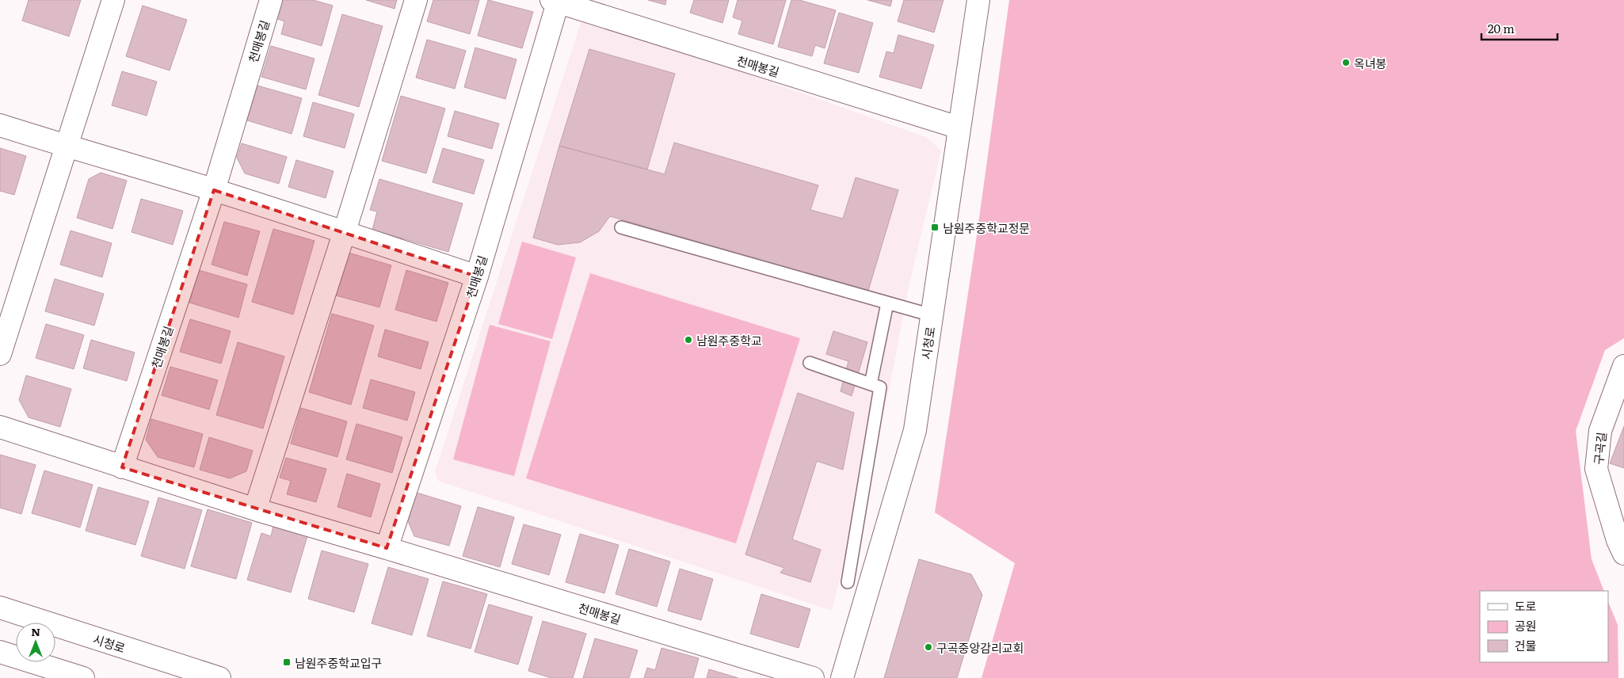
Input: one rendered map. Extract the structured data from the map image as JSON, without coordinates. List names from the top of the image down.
{
  "streets": {
    "street": ["천매봉길", "시청로", "구곡길"]
  },
  "crossings": [
    ["천매봉길", "시청로"]
  ],
  "places": {
    "other": ["옥녀봉", "남원주중학교", "구곡중앙감리교회"],
    "transit": ["남원주중학교정문", "남원주중학교입구"]
  },
  "legend": ["도로", "공원", "건물"],
  "scale_bar": "20 m",
  "north": "top"
}
